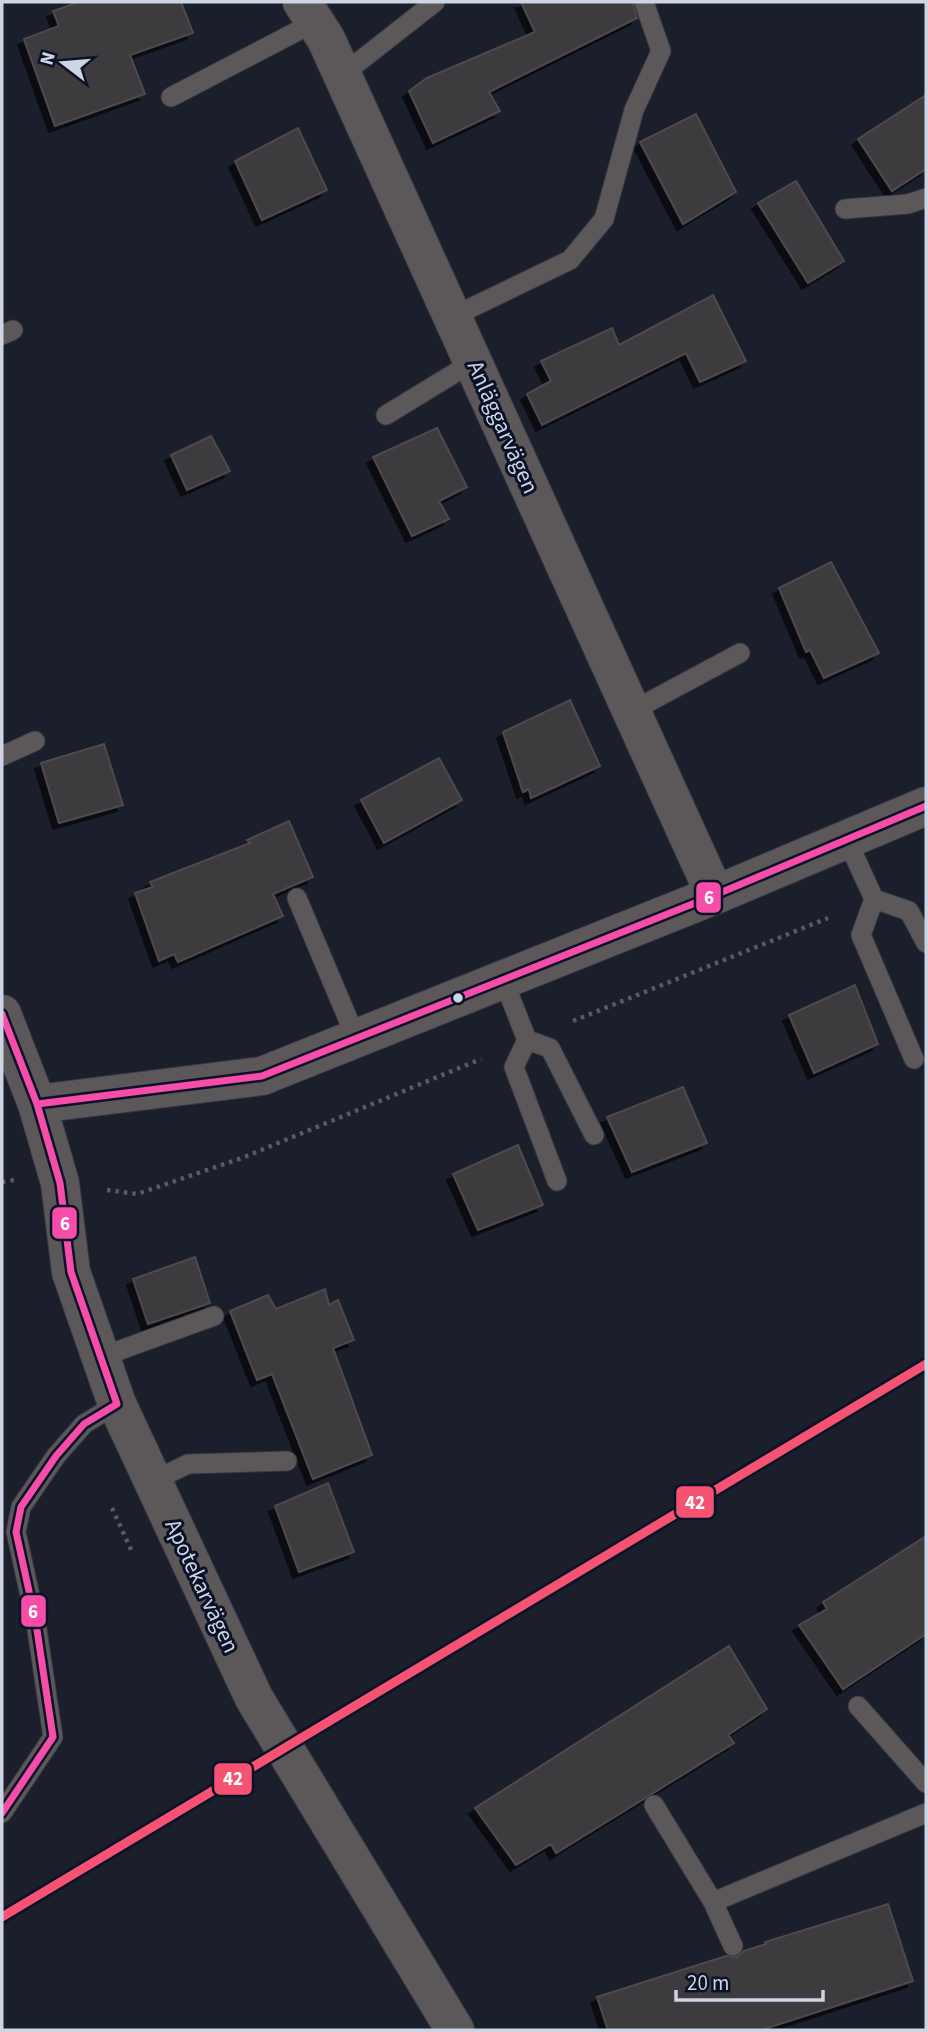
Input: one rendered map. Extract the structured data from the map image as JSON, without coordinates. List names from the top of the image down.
{
  "streets": {
    "street": ["Anläggarvägen", "Apotekarvägen"]
  },
  "lines": ["transit line 6", "transit line 42"],
  "scale_bar": "20 m",
  "north": "left"
}
